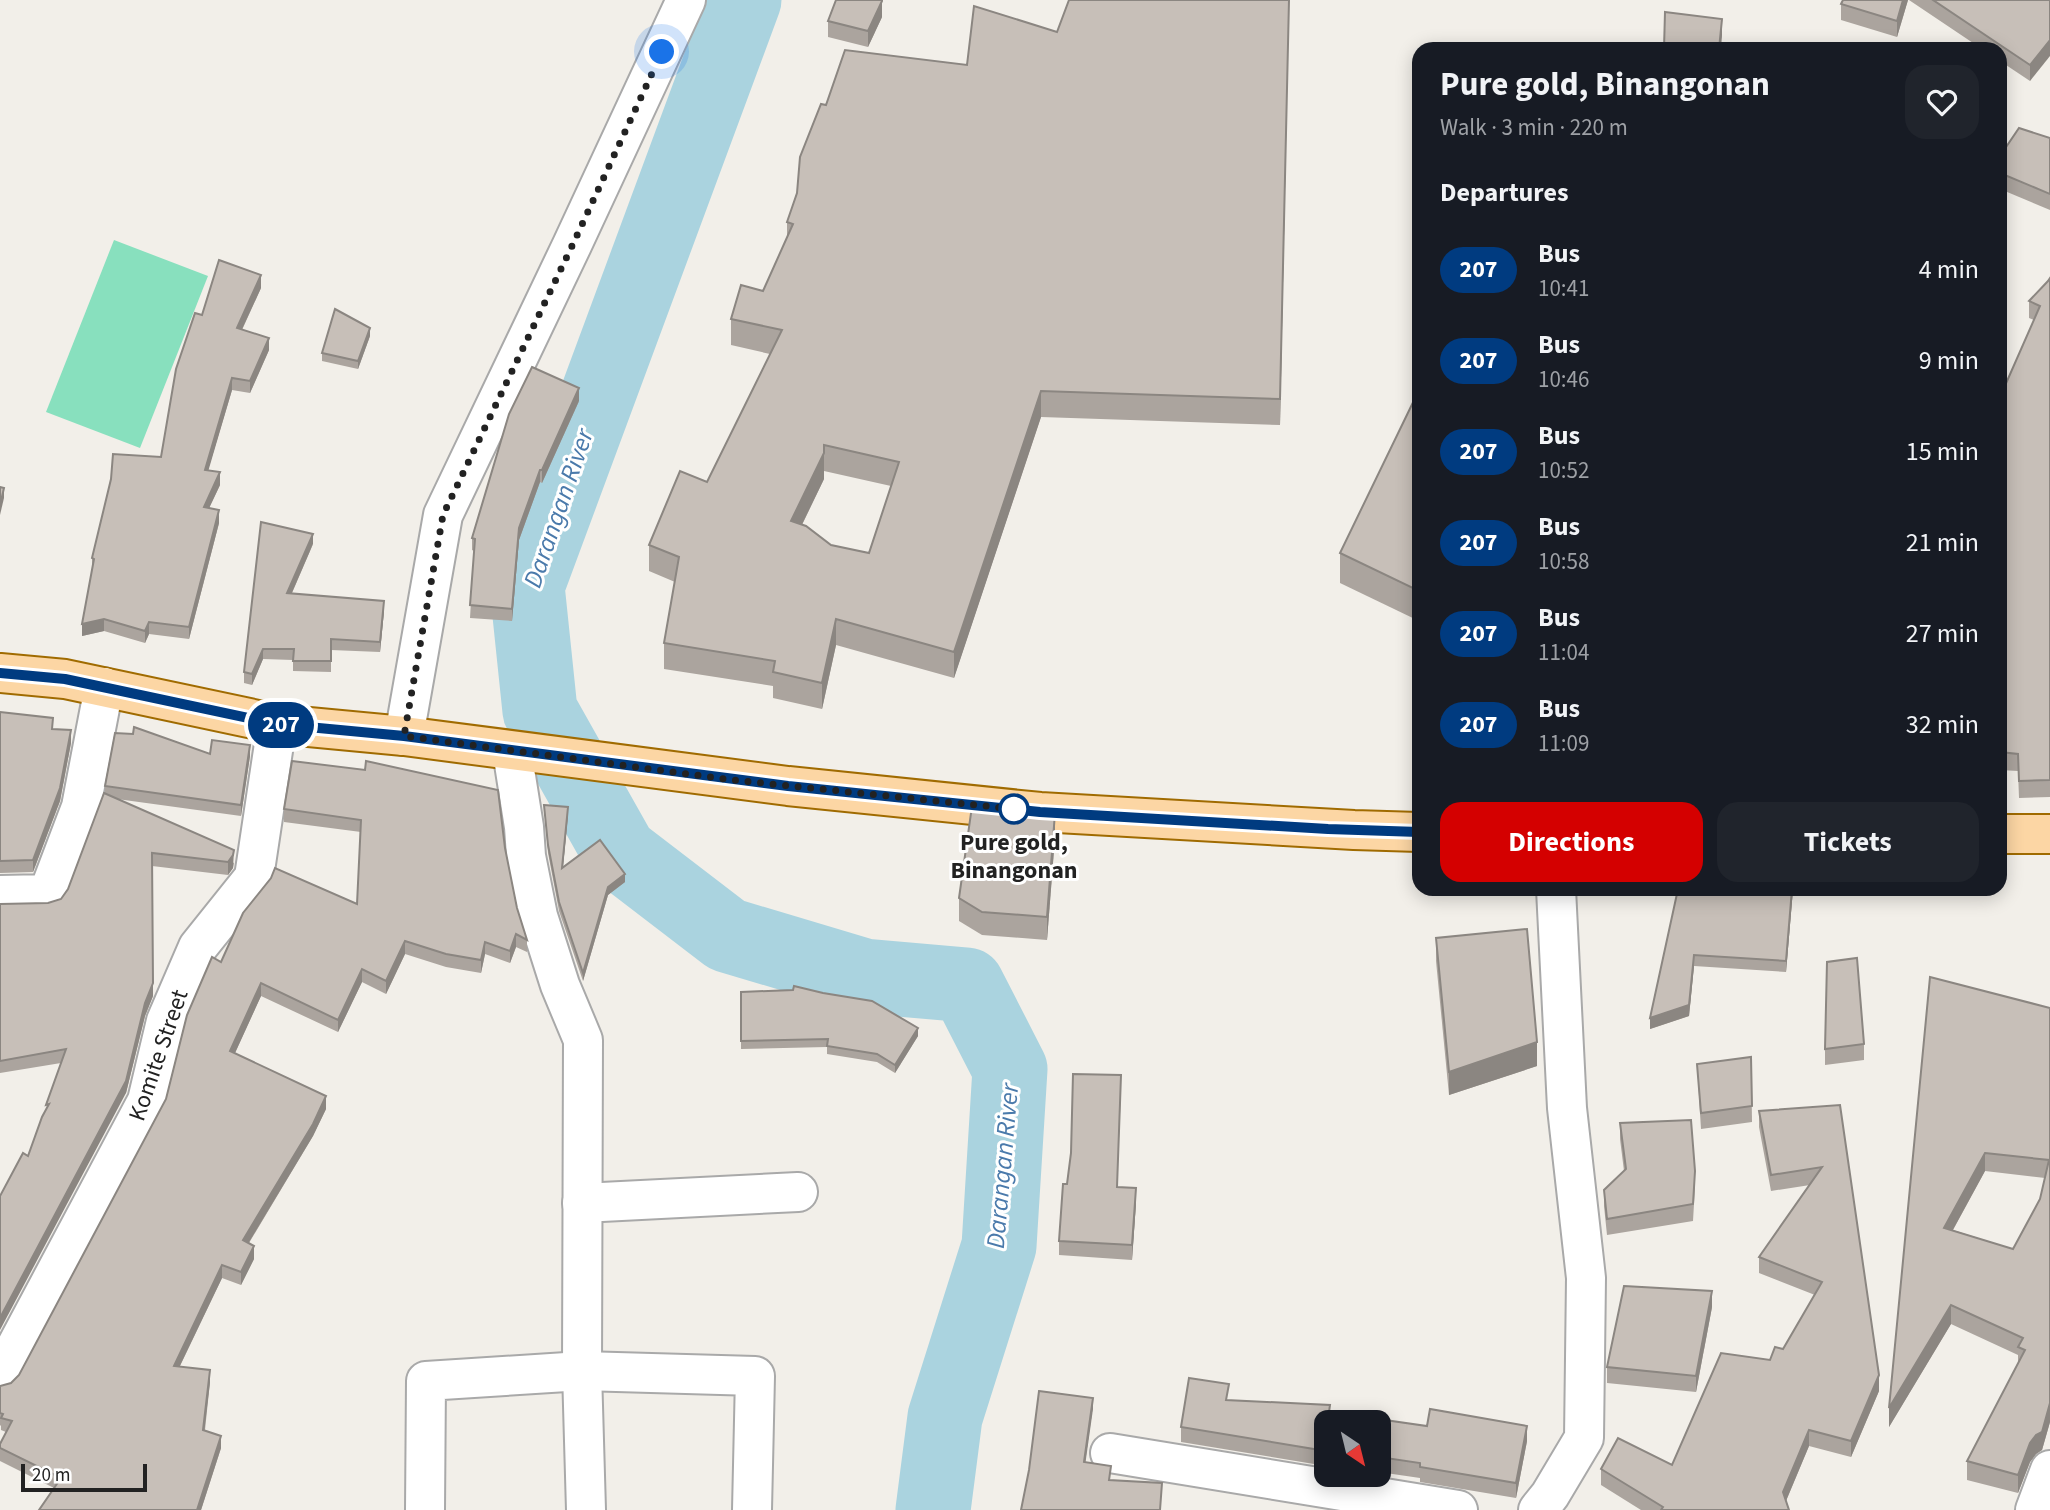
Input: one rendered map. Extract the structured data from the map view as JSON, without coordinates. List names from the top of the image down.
{
  "streets": {
    "street": ["Komite Street"]
  },
  "water": ["Darangan River"],
  "places": ["Pure gold, Binangonan"],
  "lines": ["bus line 207"],
  "scale_bar": "20 m",
  "north": "bottom right",
  "page": {
    "on_map": "207",
    "heading": [
      ["Pure gold, Binangonan", "Walk · 3 min · 220 m"],
      "Departures"
    ],
    "list": [
      {
        "mark": "207",
        "name": "Bus",
        "note": "10:41",
        "value": "4 min"
      },
      {
        "mark": "207",
        "name": "Bus",
        "note": "10:46",
        "value": "9 min"
      },
      {
        "mark": "207",
        "name": "Bus",
        "note": "10:52",
        "value": "15 min"
      },
      {
        "mark": "207",
        "name": "Bus",
        "note": "10:58",
        "value": "21 min"
      },
      {
        "mark": "207",
        "name": "Bus",
        "note": "11:04",
        "value": "27 min"
      },
      {
        "mark": "207",
        "name": "Bus",
        "note": "11:09",
        "value": "32 min"
      }
    ],
    "buttons": ["Directions", "Tickets"],
    "scale": "20 m"
  }
}
